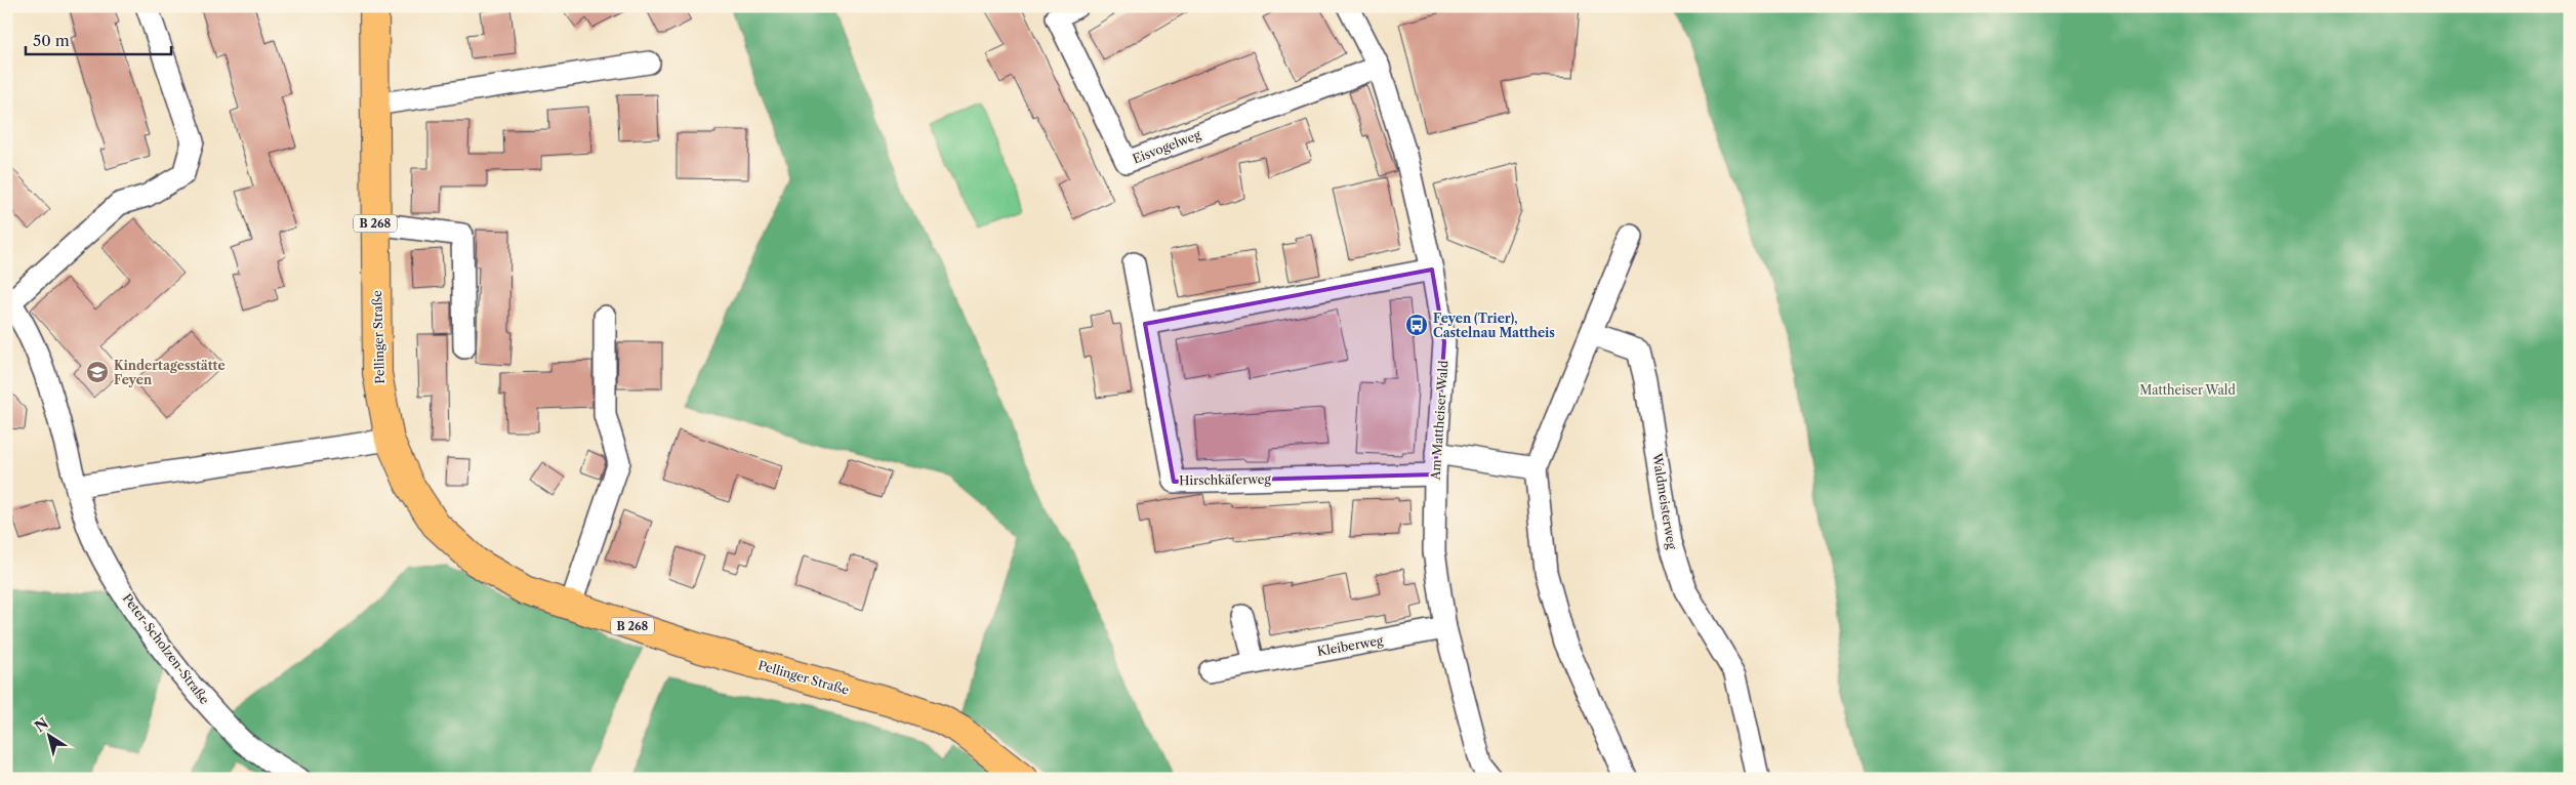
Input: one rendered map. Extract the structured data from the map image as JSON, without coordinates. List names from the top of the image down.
{
  "streets": {
    "main road": ["B 268", "Pellinger Straße"],
    "street": [
      "Eisvogelweg",
      "Am Mattheiser Wald",
      "Hirschkäferweg",
      "Waldmeisterweg",
      "Kleiberweg",
      "Peter-Scholzen-Straße"
    ]
  },
  "crossings": [
    ["Eisvogelweg", "Am Mattheiser Wald"],
    ["Am Mattheiser Wald", "Hirschkäferweg"],
    ["Am Mattheiser Wald", "Kleiberweg"]
  ],
  "parks": ["Mattheiser Wald"],
  "places": {
    "bus stop": ["Feyen (Trier), Castelnau Mattheis"],
    "school or university": ["Kindertagesstätte Feyen"]
  },
  "scale_bar": "50 m",
  "north": "top left"
}
